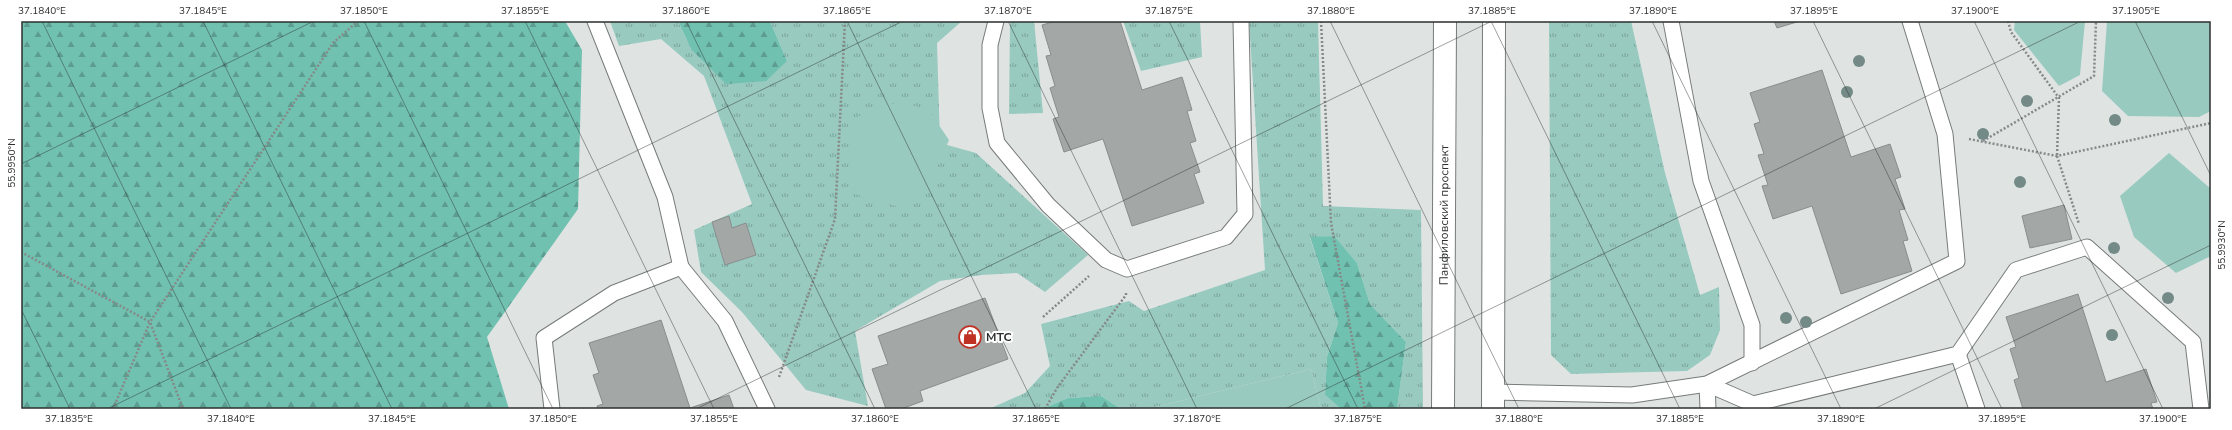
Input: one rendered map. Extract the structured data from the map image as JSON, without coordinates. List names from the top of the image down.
{
  "streets": {
    "main road": ["Панфиловский проспект"]
  },
  "places": {
    "shop": ["МТС"]
  },
  "coordinates": [
    "37.1840°E",
    "37.1845°E",
    "37.1850°E",
    "37.1855°E",
    "37.1860°E",
    "37.1865°E",
    "37.1870°E",
    "37.1875°E",
    "37.1880°E",
    "37.1885°E",
    "37.1890°E",
    "37.1895°E",
    "37.1900°E",
    "37.1905°E",
    "55.9950°N",
    "55.9930°N",
    "37.1835°E"
  ]
}
